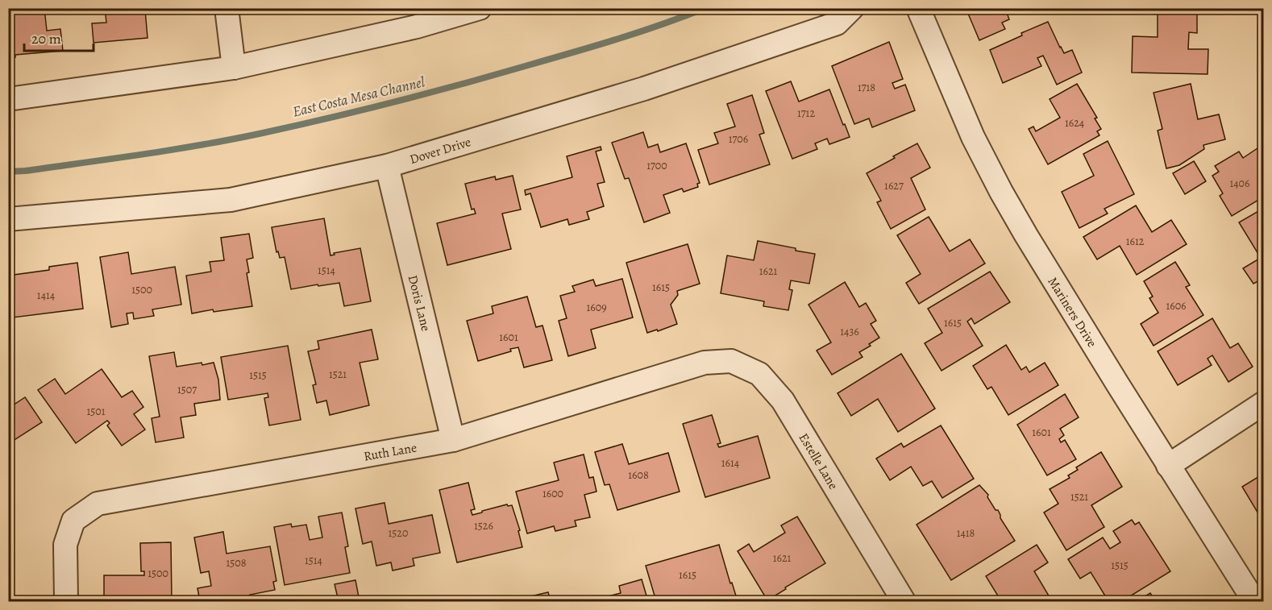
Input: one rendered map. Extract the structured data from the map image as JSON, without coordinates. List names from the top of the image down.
{
  "streets": {
    "street": [
      "Dover Drive",
      "Doris Lane",
      "Mariners Drive",
      "Ruth Lane",
      "Estelle Lane"
    ]
  },
  "crossings": [
    ["Dover Drive", "Doris Lane"],
    ["Doris Lane", "Ruth Lane"],
    ["Ruth Lane", "Estelle Lane"]
  ],
  "water": ["East Costa Mesa Channel"],
  "house_numbers": [
    "1718",
    "1712",
    "1624",
    "1706",
    "1700",
    "1406",
    "1627",
    "1612",
    "1514",
    "1621",
    "1615",
    "1500",
    "1414",
    "1606",
    "1609",
    "1615",
    "1436",
    "1601",
    "1521",
    "1515",
    "1507",
    "1501",
    "1601",
    "1614",
    "1608",
    "1600",
    "1521",
    "1526",
    "1520",
    "1418",
    "1621",
    "1514",
    "1508",
    "1515",
    "1500",
    "1615"
  ],
  "scale_bar": "20 m"
}
